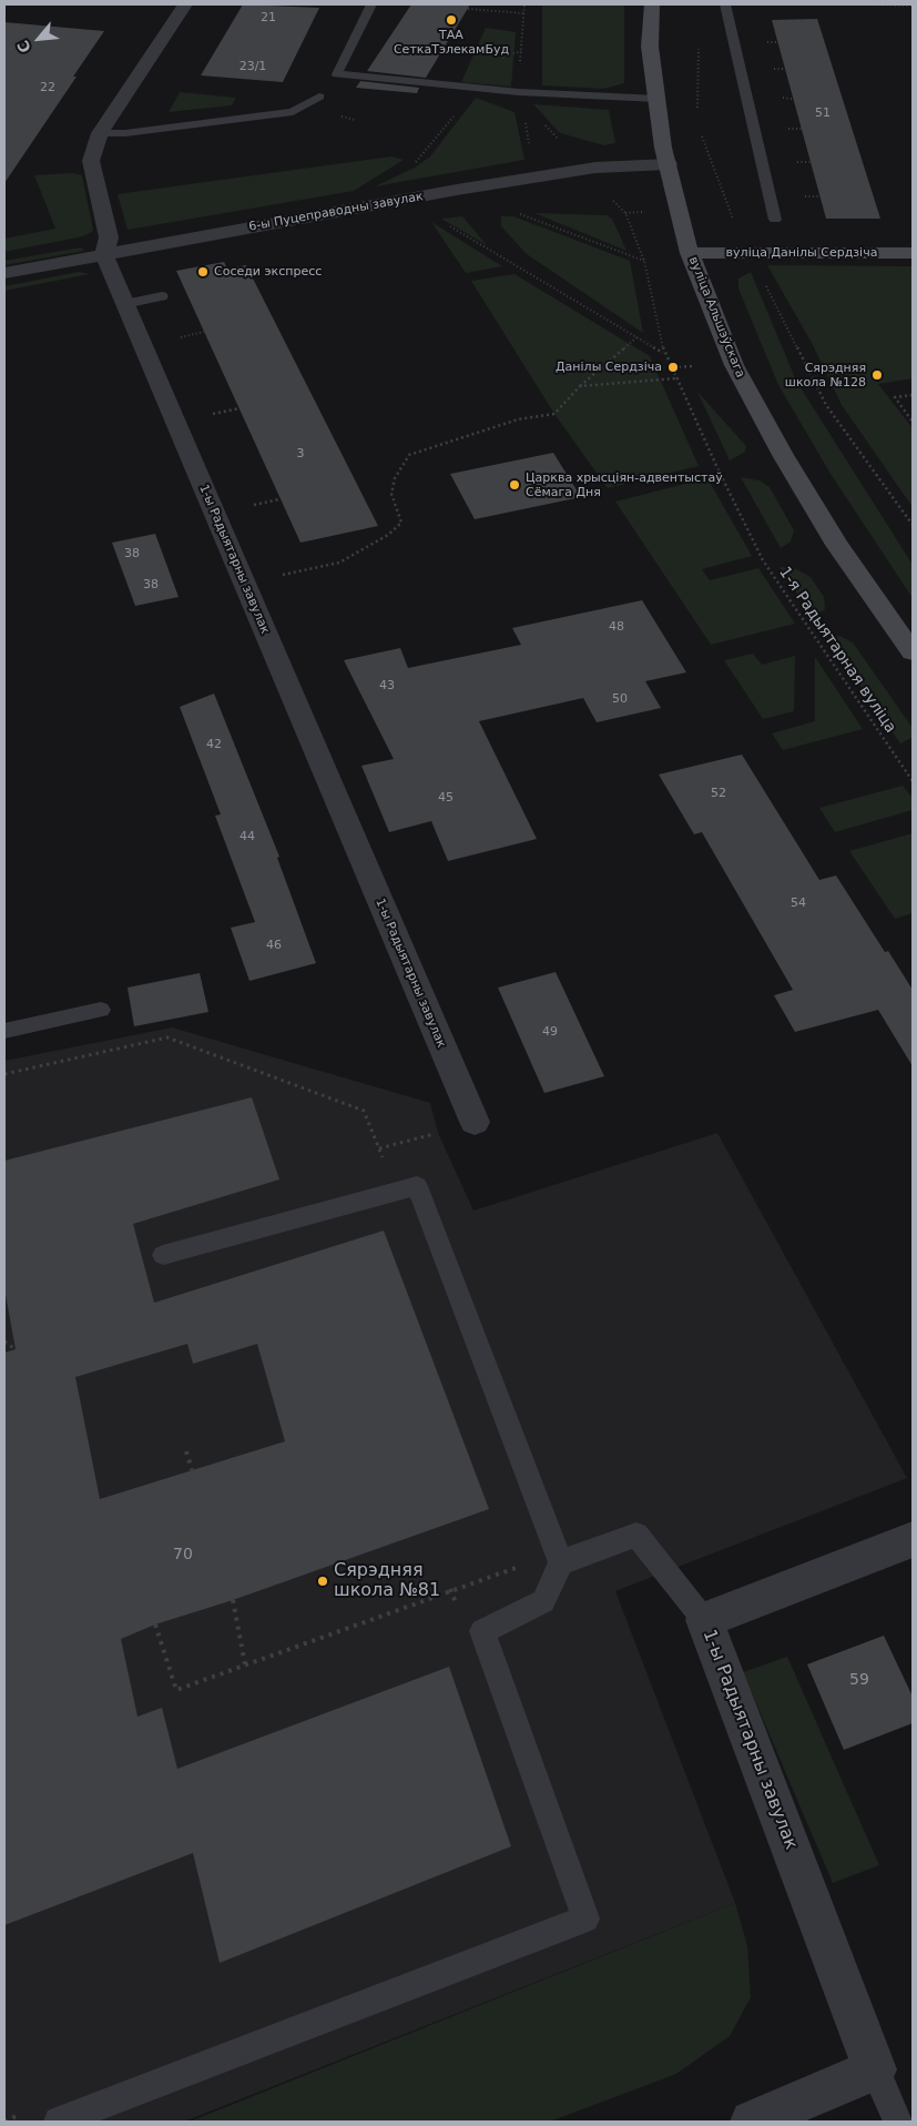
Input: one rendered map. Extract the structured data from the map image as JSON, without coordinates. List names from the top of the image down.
{
  "streets": {
    "main road": ["вуліца Данілы Сердзіча", "вуліца Альшэўскага"],
    "street": ["6-ы Пуцеправодны завулак", "1-ы Радыятарны завулак"],
    "path": ["1-я Радыятарная вуліца"]
  },
  "crossings": [
    ["6-ы Пуцеправодны завулак", "вуліца Альшэўскага"],
    ["6-ы Пуцеправодны завулак", "1-ы Радыятарны завулак"],
    ["вуліца Данілы Сердзіча", "вуліца Альшэўскага"]
  ],
  "places": [
    "ТАА СеткаТэлекамБуд",
    "Соседи экспресс",
    "Данілы Сердзіча",
    "Сярэдняя школа №128",
    "Царква хрысціян-адвентыстаў Сёмага Дня",
    "Сярэдняя школа №81"
  ],
  "house_numbers": [
    "21",
    "23/1",
    "22",
    "51",
    "3",
    "38",
    "38",
    "48",
    "43",
    "50",
    "42",
    "52",
    "45",
    "44",
    "54",
    "46",
    "49",
    "70",
    "59"
  ],
  "north": "bottom left"
}
